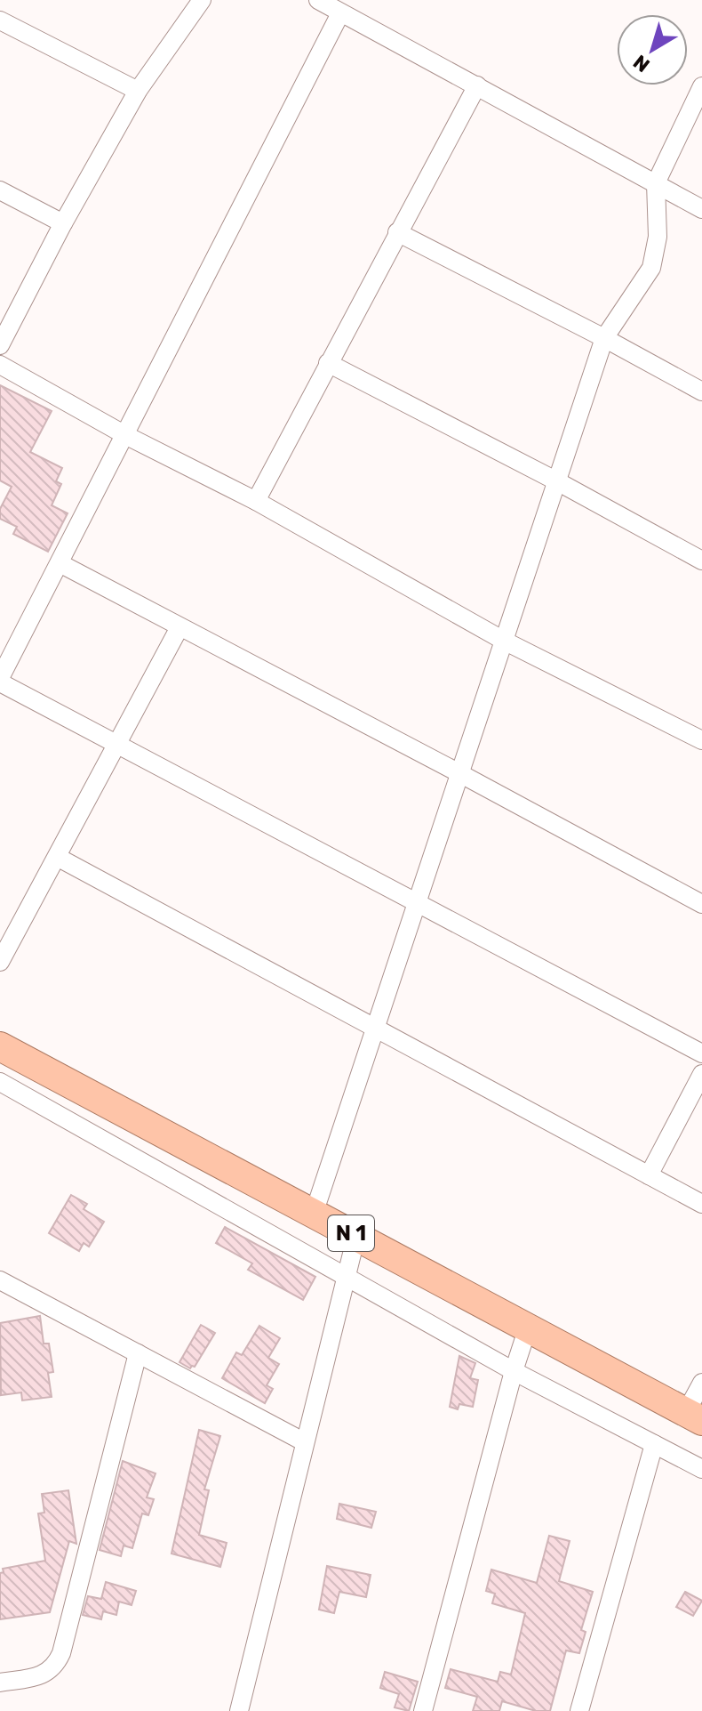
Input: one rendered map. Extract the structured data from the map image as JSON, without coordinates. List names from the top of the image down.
{
  "streets": {
    "highway": ["N 1"]
  },
  "north": "bottom left"
}
